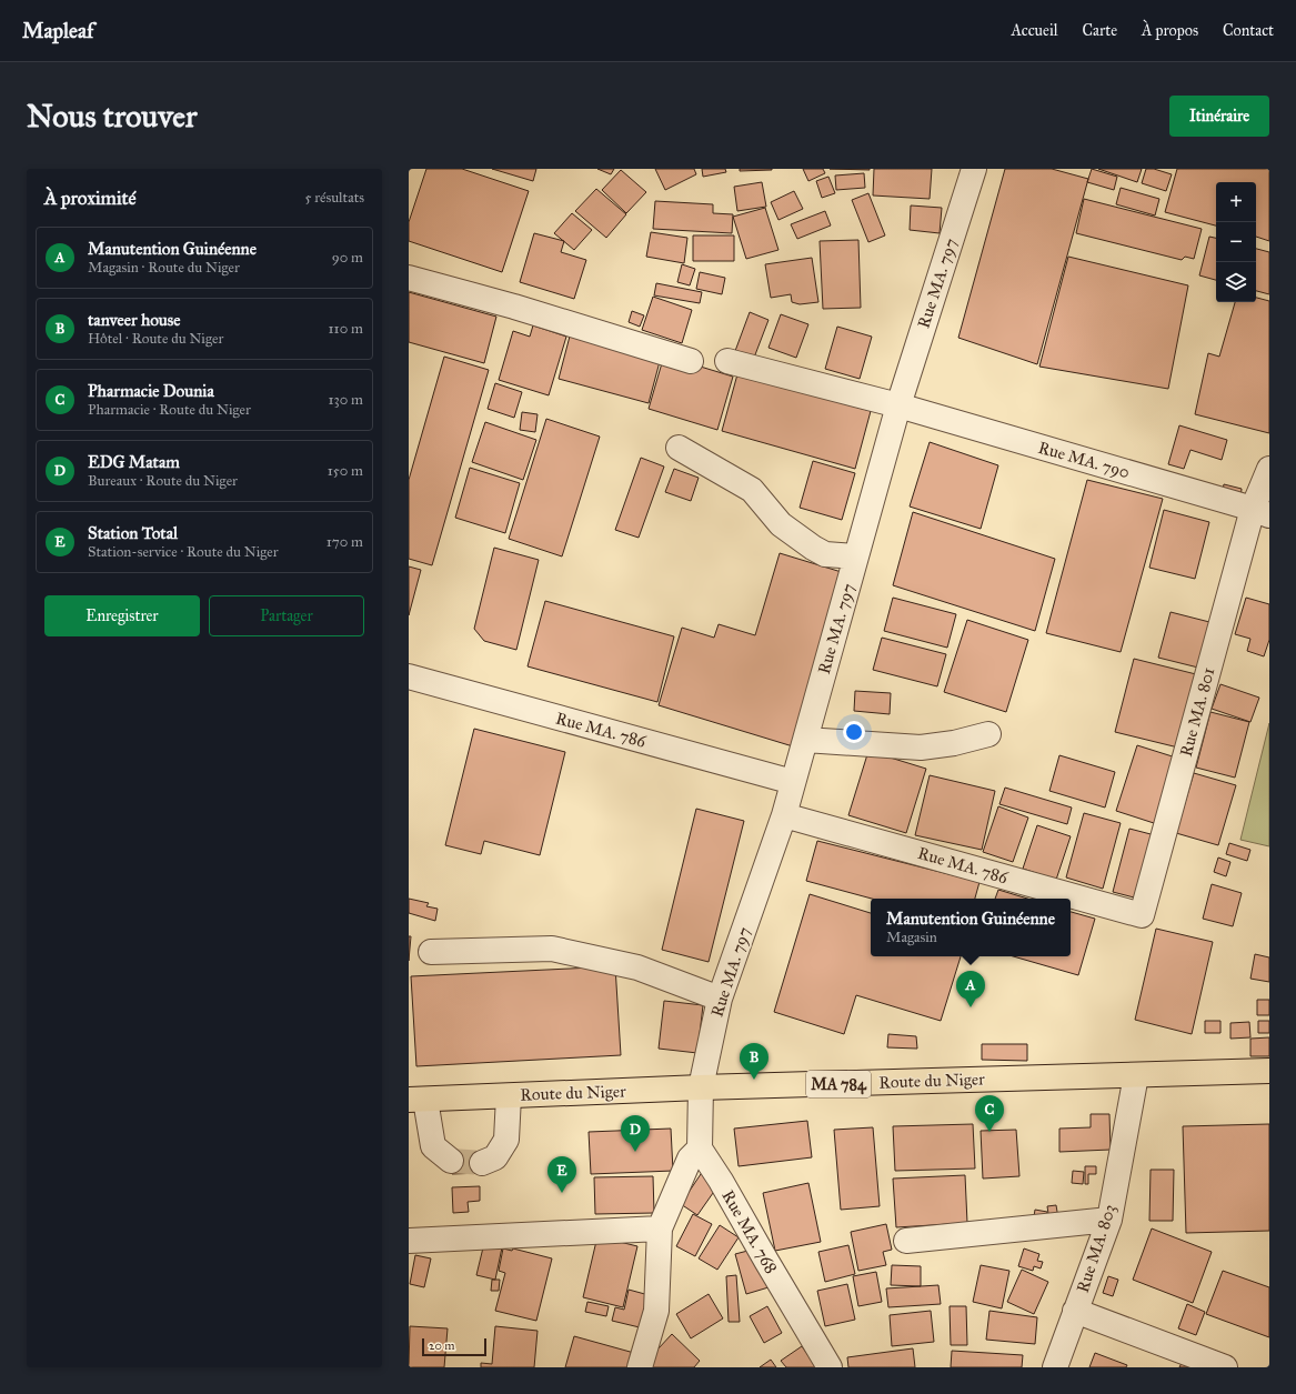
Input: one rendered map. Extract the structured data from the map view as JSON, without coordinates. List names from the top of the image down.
{
  "streets": {
    "main road": ["Route du Niger", "MA 784"],
    "street": [
      "Rue MA. 797",
      "Rue MA. 790",
      "Rue MA. 801",
      "Rue MA. 786",
      "Rue MA. 768",
      "Rue MA. 803"
    ]
  },
  "crossings": [
    ["Rue MA. 797", "Rue MA. 790"],
    ["Rue MA. 797", "Rue MA. 786"],
    ["Rue MA. 797", "Route du Niger"],
    ["Rue MA. 790", "Rue MA. 801"],
    ["Rue MA. 801", "Rue MA. 786"],
    ["Route du Niger", "Rue MA. 803"]
  ],
  "scale_bar": "20 m",
  "page": {
    "header": "Mapleaf",
    "nav": [
      "Accueil",
      "Carte",
      "À propos",
      "Contact"
    ],
    "buttons": [
      "Itinéraire",
      ["Enregistrer", "Partager"]
    ],
    "title": "Nous trouver",
    "heading": ["À proximité", "5 résultats"],
    "map_buttons": ["+", "−"],
    "list": [
      {
        "mark": "A",
        "name": "Manutention Guinéenne",
        "note": "Magasin · Route du Niger",
        "value": "90 m"
      },
      {
        "mark": "B",
        "name": "tanveer house",
        "note": "Hôtel · Route du Niger",
        "value": "110 m"
      },
      {
        "mark": "C",
        "name": "Pharmacie Dounia",
        "note": "Pharmacie · Route du Niger",
        "value": "130 m"
      },
      {
        "mark": "D",
        "name": "EDG Matam",
        "note": "Bureaux · Route du Niger",
        "value": "150 m"
      },
      {
        "mark": "E",
        "name": "Station Total",
        "note": "Station-service · Route du Niger",
        "value": "170 m"
      }
    ],
    "popup": ["Manutention Guinéenne", "Magasin"],
    "pins": [
      "A",
      "B",
      "C",
      "D",
      "E"
    ],
    "scale": "20 m"
  }
}
